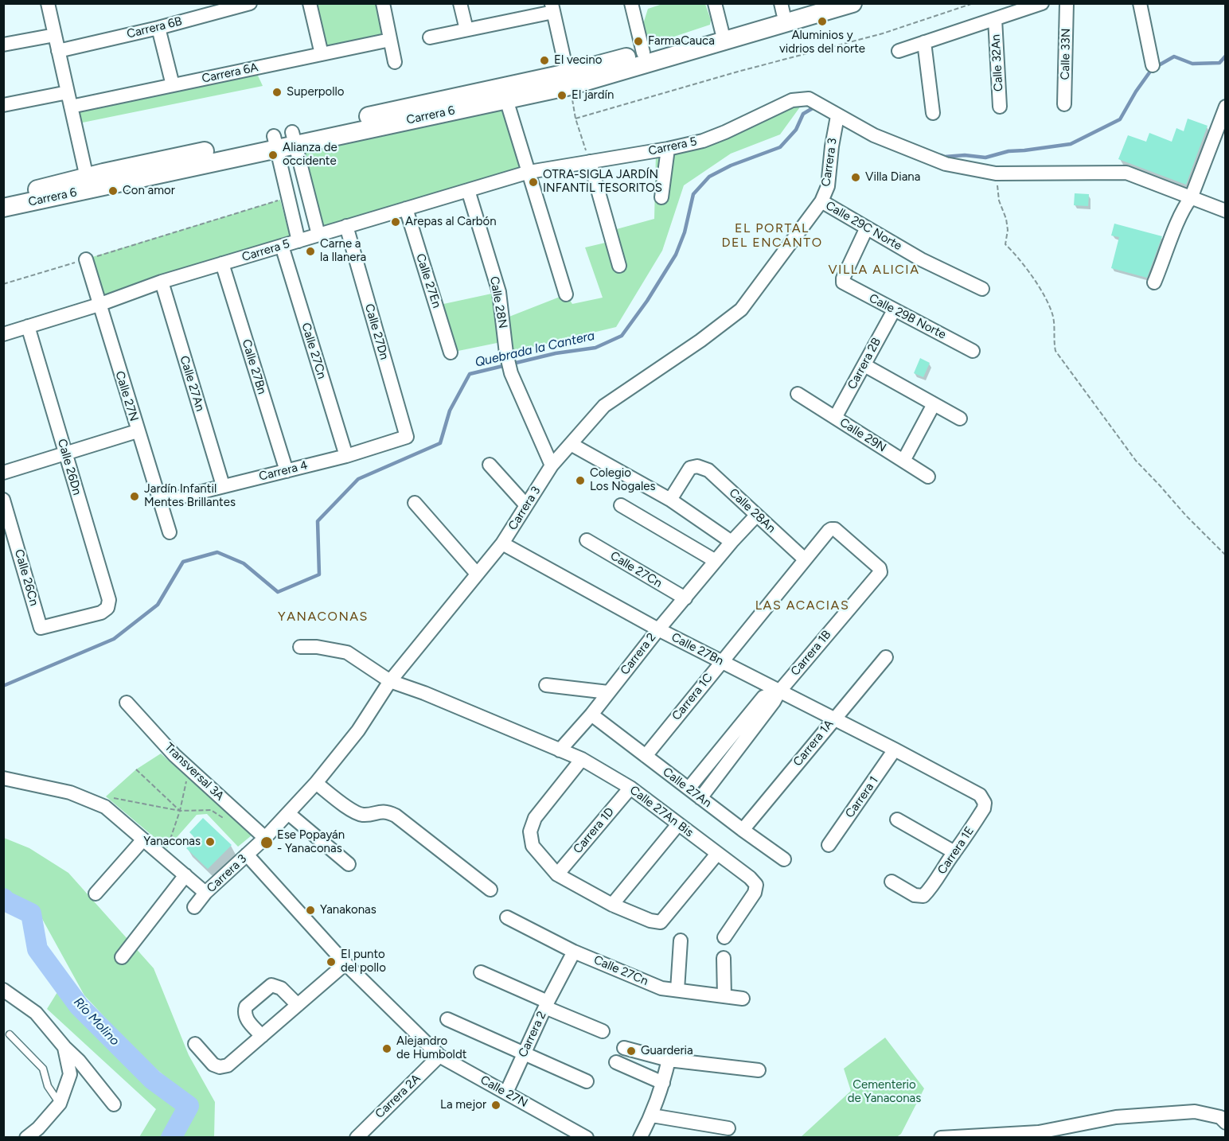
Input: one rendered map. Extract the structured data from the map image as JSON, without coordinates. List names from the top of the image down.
{
  "streets": {
    "main road": ["Carrera 6"],
    "street": [
      "Carrera 6B",
      "Calle 33N",
      "Calle 32An",
      "Carrera 6A",
      "Carrera 5",
      "Carrera 3",
      "Calle 29C Norte",
      "Calle 27En",
      "Calle 28N",
      "Calle 29B Norte",
      "Calle 27Dn",
      "Calle 27Cn",
      "Carrera 2B",
      "Calle 27Bn",
      "Calle 27An",
      "Calle 27N",
      "Calle 29N",
      "Calle 26Dn",
      "Carrera 4",
      "Calle 28An",
      "Calle 26Cn",
      "Carrera 1B",
      "Carrera 2",
      "Carrera 1C",
      "Carrera 1A",
      "Transversal 3A",
      "Carrera 1",
      "Calle 27An Bis",
      "Carrera 1D",
      "Carrera 1E",
      "Carrera 2A"
    ]
  },
  "crossings": [
    ["Carrera 5", "Carrera 3"],
    ["Carrera 5", "Calle 27En"],
    ["Carrera 5", "Calle 28N"],
    ["Carrera 5", "Calle 27Dn"],
    ["Carrera 5", "Calle 27Cn"],
    ["Carrera 5", "Calle 27Bn"],
    ["Carrera 5", "Calle 27An"],
    ["Carrera 5", "Calle 27N"],
    ["Carrera 5", "Calle 26Dn"],
    ["Carrera 3", "Calle 29C Norte"],
    ["Carrera 3", "Calle 28N"],
    ["Carrera 3", "Calle 27Bn"],
    ["Carrera 3", "Calle 27N"],
    ["Carrera 3", "Transversal 3A"],
    ["Calle 29C Norte", "Calle 29B Norte"],
    ["Calle 29B Norte", "Carrera 2B"],
    ["Calle 27Dn", "Carrera 4"],
    ["Calle 27Cn", "Carrera 4"],
    ["Calle 27Cn", "Carrera 2"],
    ["Carrera 2B", "Calle 29N"],
    ["Calle 27Bn", "Carrera 4"],
    ["Calle 27Bn", "Carrera 1B"],
    ["Calle 27Bn", "Carrera 2"],
    ["Calle 27Bn", "Carrera 1C"],
    ["Calle 27Bn", "Carrera 1A"],
    ["Calle 27Bn", "Carrera 1"],
    ["Calle 27Bn", "Carrera 1E"],
    ["Calle 27An", "Carrera 4"],
    ["Calle 27An", "Carrera 1B"],
    ["Calle 27An", "Carrera 2"],
    ["Calle 27An", "Carrera 1C"],
    ["Calle 27An", "Carrera 1A"],
    ["Calle 27N", "Carrera 4"],
    ["Calle 27N", "Carrera 2"],
    ["Calle 27N", "Carrera 2A"],
    ["Calle 26Dn", "Calle 26Cn"],
    ["Calle 28An", "Carrera 2"],
    ["Calle 28An", "Carrera 1C"],
    ["Carrera 1B", "Carrera 1C"],
    ["Carrera 2", "Calle 27An Bis"],
    ["Carrera 1", "Carrera 1E"],
    ["Calle 27An Bis", "Carrera 1D"]
  ],
  "districts": [
    "EL PORTAL DEL ENCANTO",
    "VILLA ALICIA",
    "LAS ACACIAS",
    "YANACONAS"
  ],
  "water": ["Quebrada la Cantera", "Río Molino"],
  "parks": ["Cementerio de Yanaconas"],
  "places": [
    "Aluminios y vidrios del norte",
    "FarmaCauca",
    "El vecino",
    "Superpollo",
    "El jardín",
    "Alianza de occidente",
    "Villa Diana",
    "OTRA-SIGLA JARDÍN INFANTIL TESORITOS",
    "Con amor",
    "Arepas al Carbón",
    "Carne a la llanera",
    "Colegio Los Nogales",
    "Jardín Infantil Mentes Brillantes",
    "Yanaconas",
    "Ese Popayán - Yanaconas",
    "Yanakonas",
    "El punto del pollo",
    "Alejandro de Humboldt",
    "Guarderia",
    "La mejor"
  ]
}
